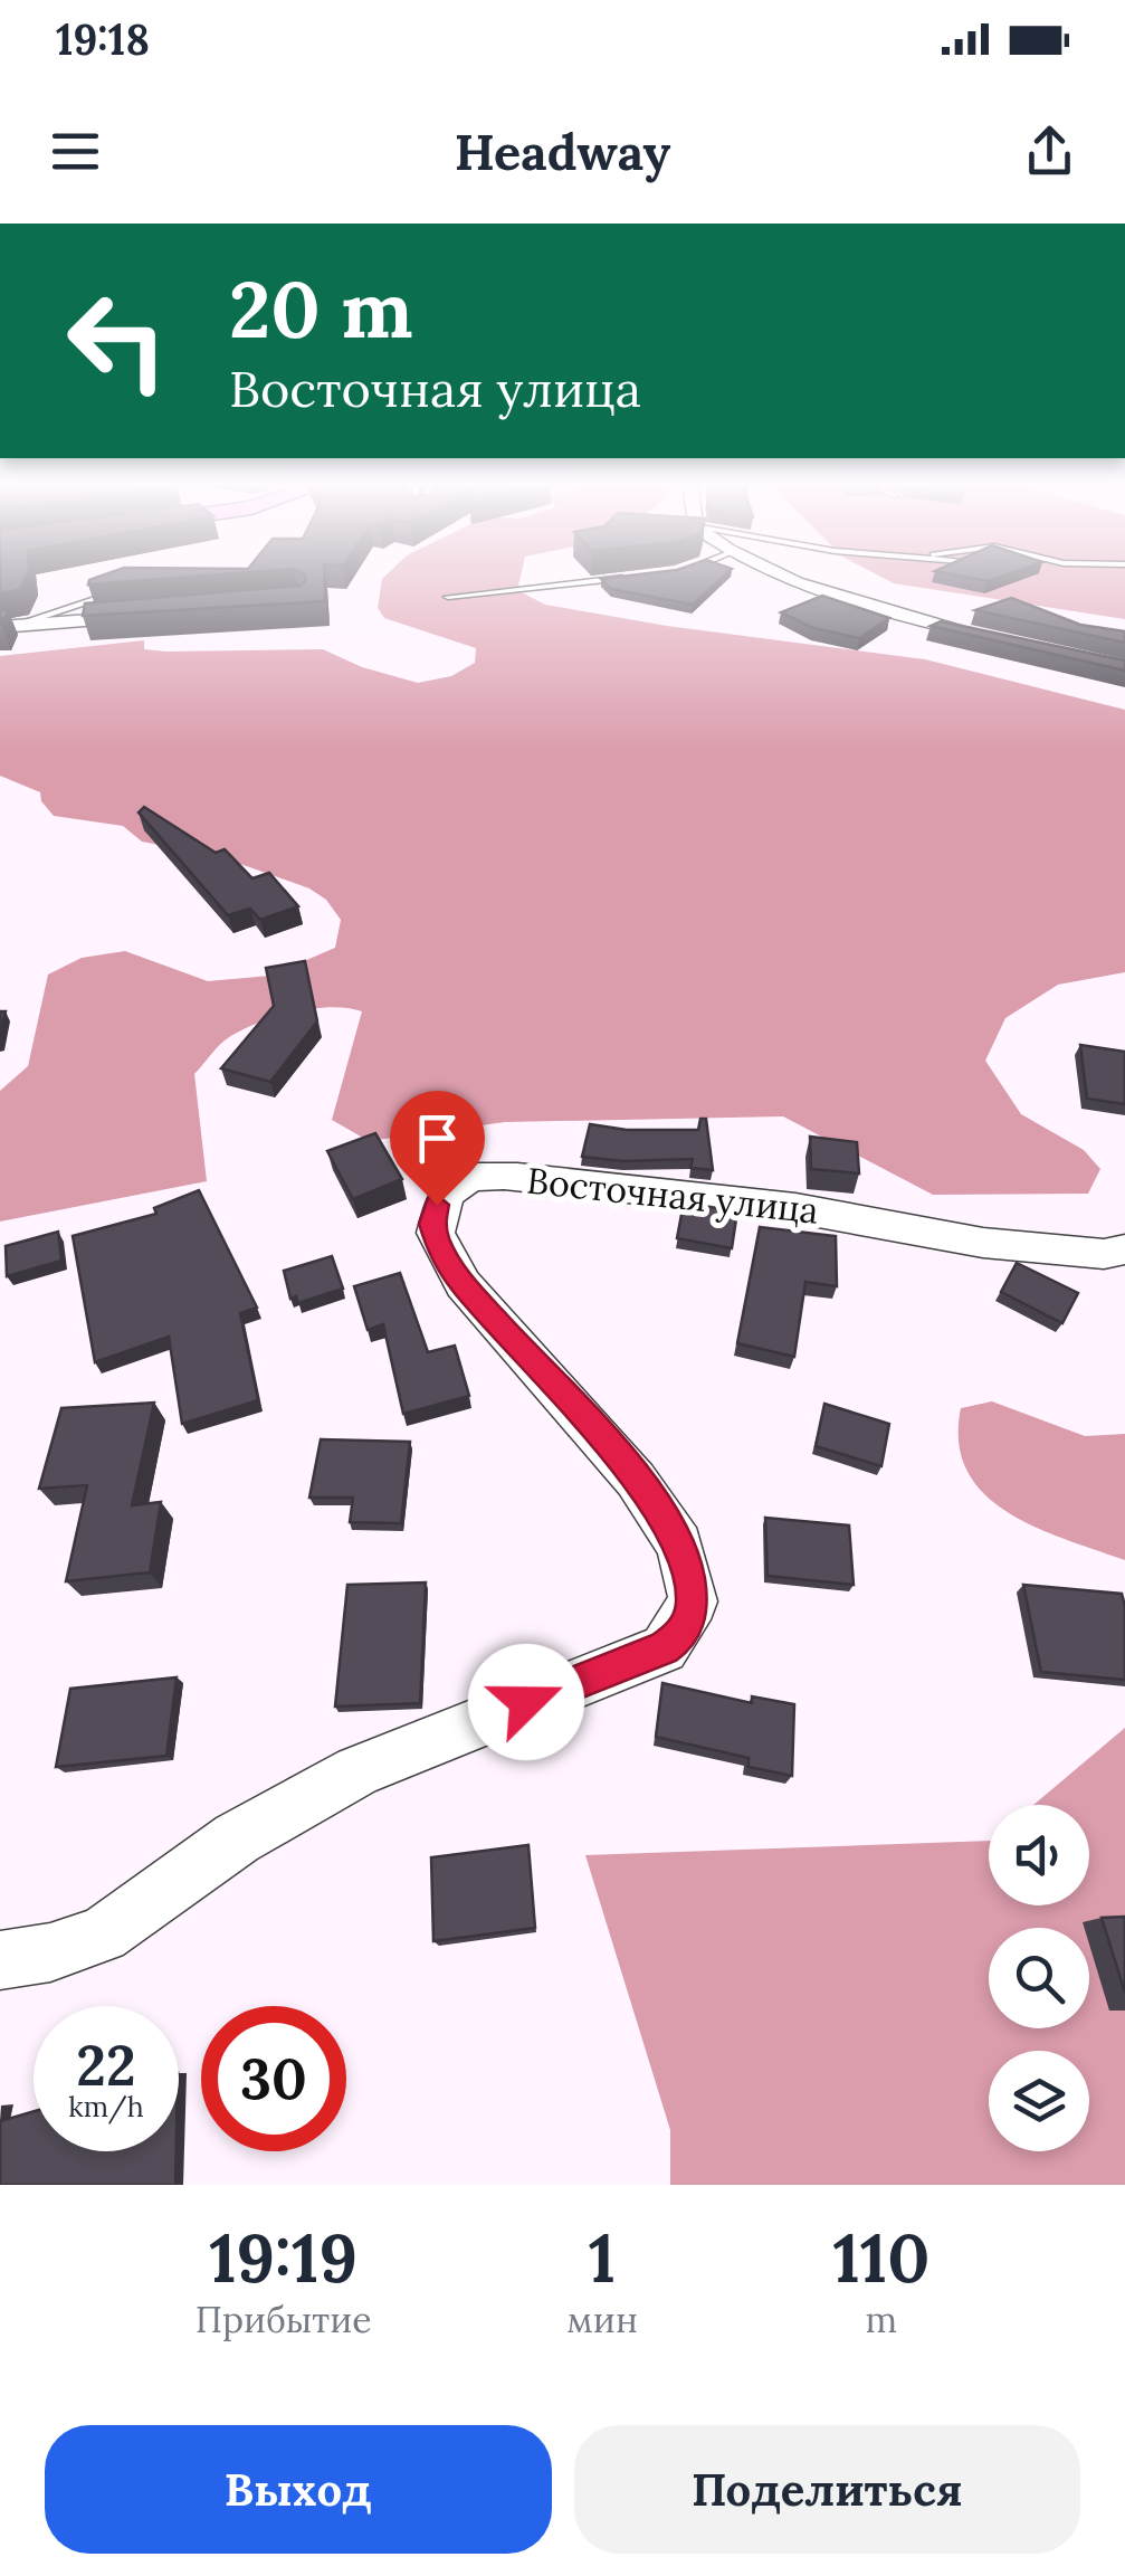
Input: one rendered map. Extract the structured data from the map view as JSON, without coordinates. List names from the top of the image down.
{
  "streets": {
    "street": ["Восточная улица"]
  },
  "page": {
    "status": "19:18",
    "header": "Headway",
    "turn": ["20 m", "Восточная улица"],
    "speed": "22 km/h",
    "limit": "30",
    "eta": [
      "19:19",
      "Прибытие",
      "1",
      "мин",
      "110",
      "m"
    ],
    "buttons": ["Выход", "Поделиться"]
  }
}
